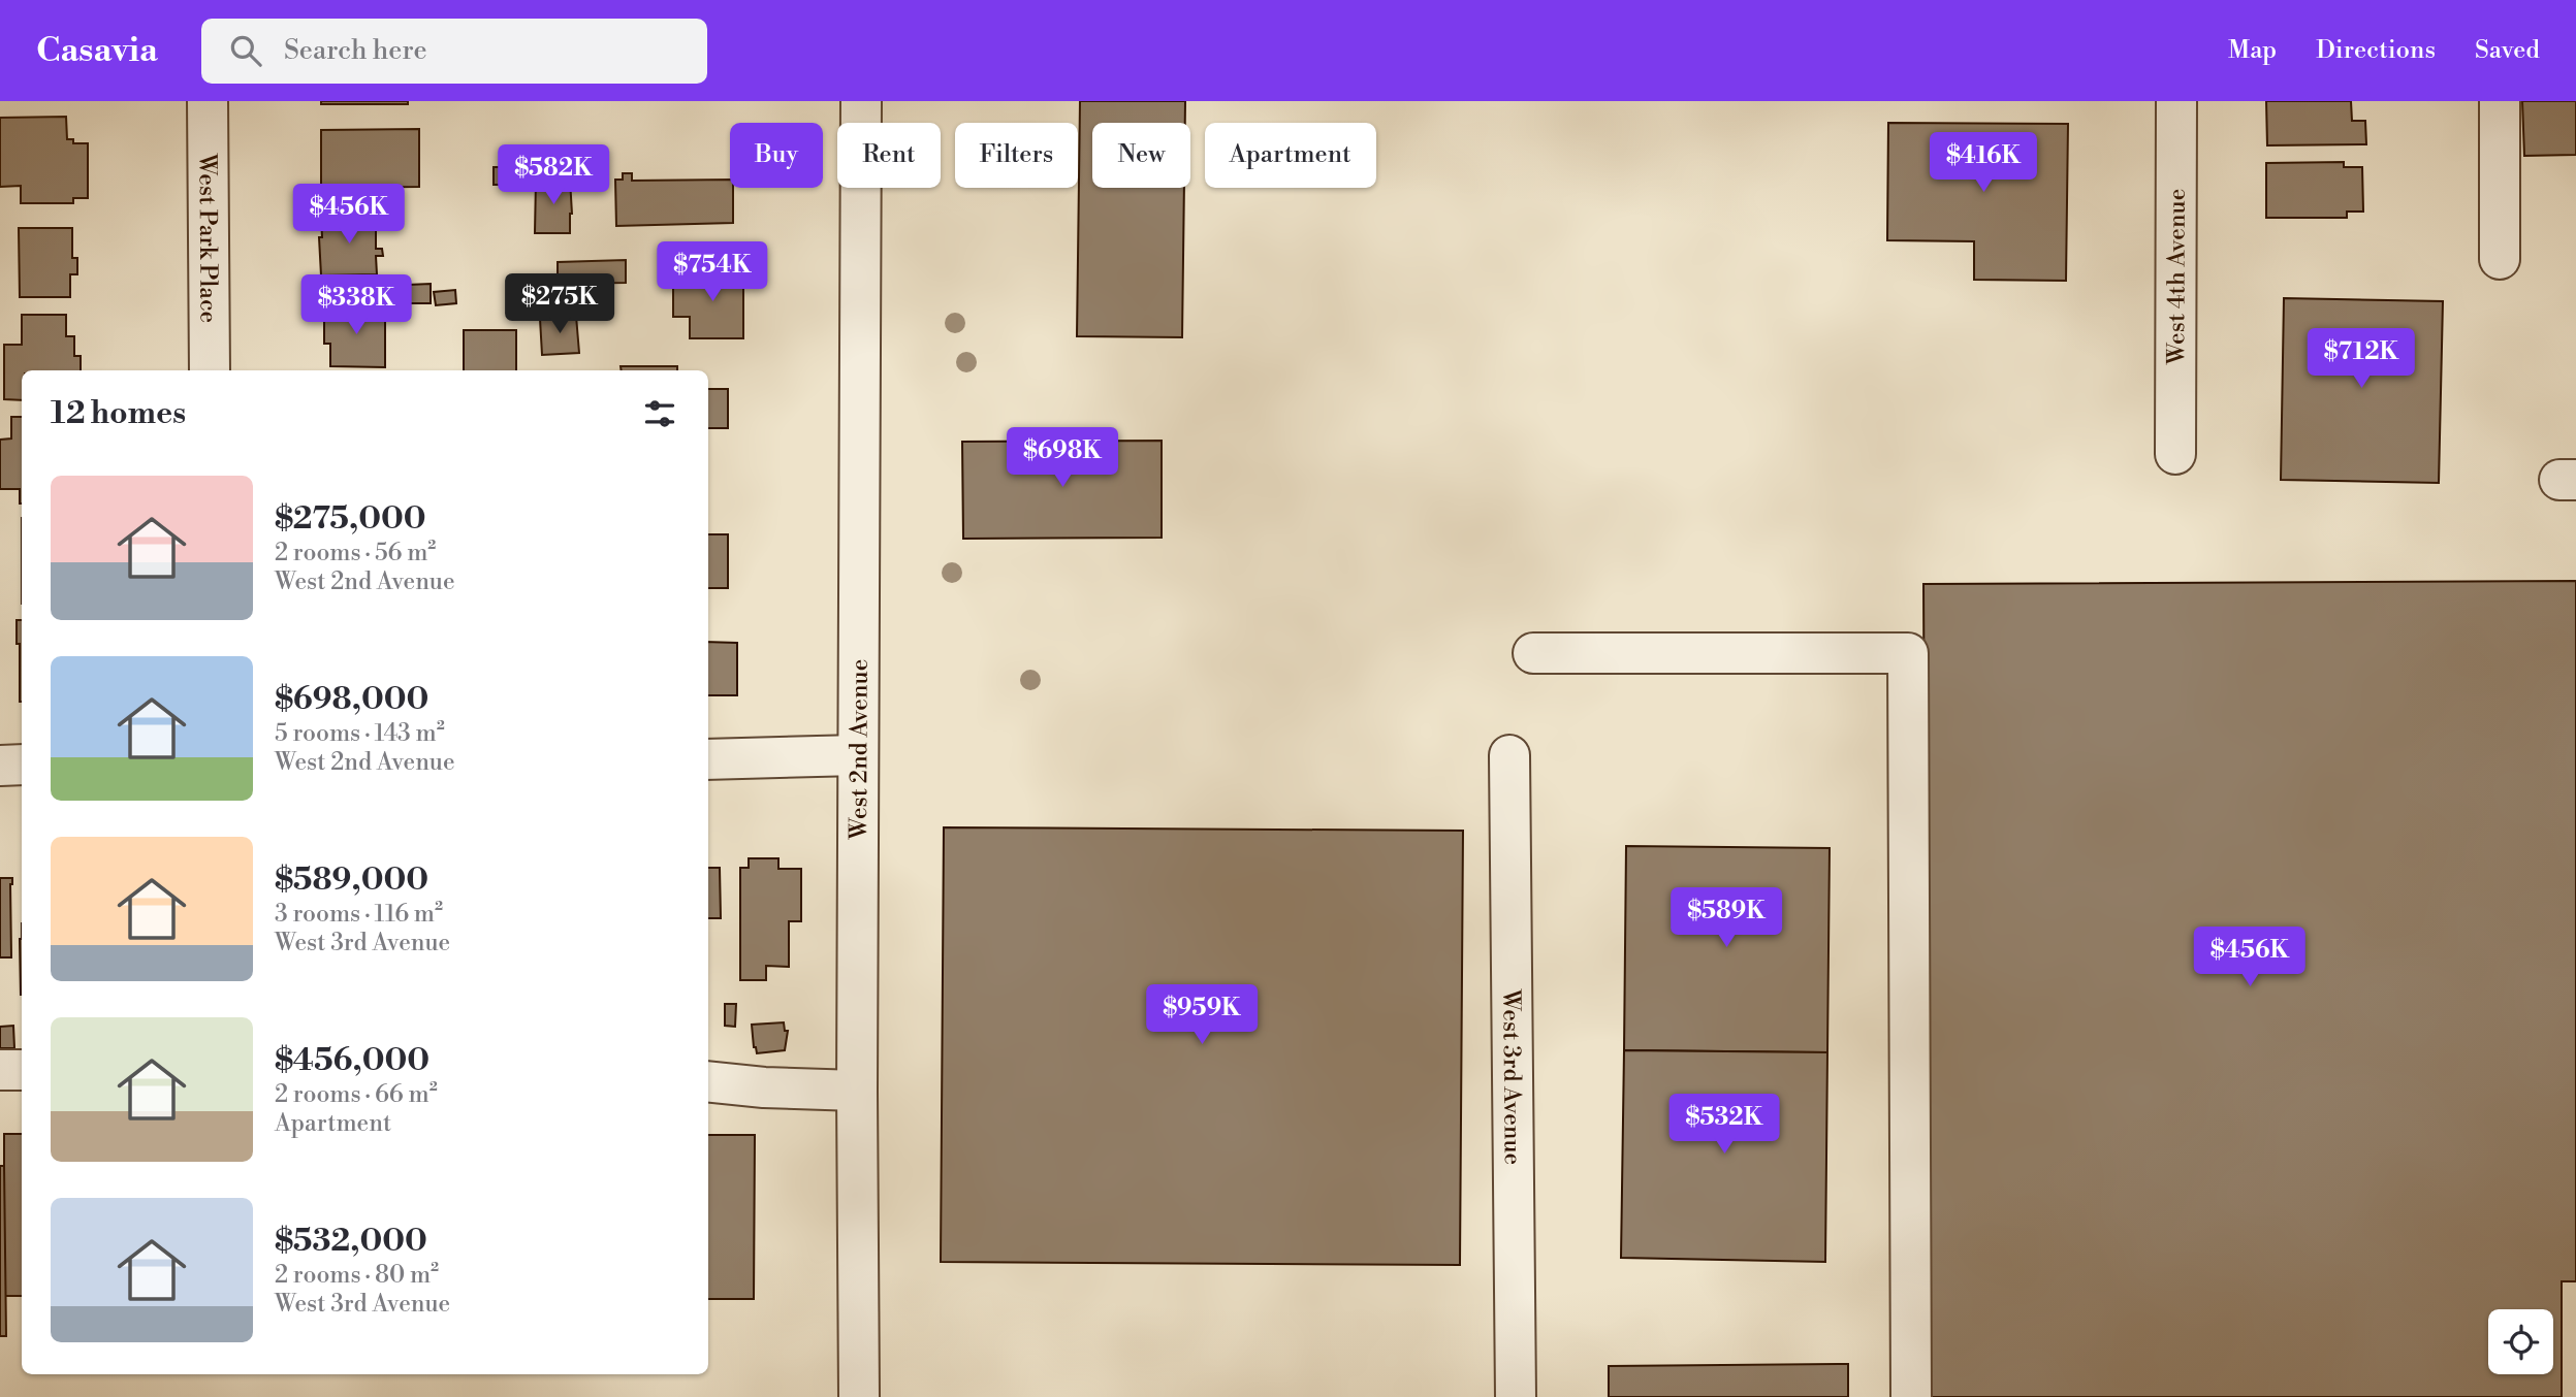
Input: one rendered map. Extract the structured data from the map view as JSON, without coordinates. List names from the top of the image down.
{
  "streets": {
    "street": [
      "West Park Place",
      "West 4th Avenue",
      "West 2nd Avenue",
      "West 3rd Avenue"
    ]
  },
  "page": {
    "header": "Casavia",
    "search": "Search here",
    "nav": ["Map", "Directions", "Saved"],
    "chip": [
      "Buy",
      "Rent",
      "Filters",
      "New",
      "Apartment"
    ],
    "price": [
      "$416K",
      "$582K",
      "$456K",
      "$754K",
      "$275K",
      "$338K",
      "$712K",
      "$698K",
      "$589K",
      "$456K",
      "$959K",
      "$532K"
    ],
    "heading": "12 homes",
    "list": [
      {
        "name": "$275,000",
        "note": "2 rooms · 56 m² · West 2nd Avenue"
      },
      {
        "name": "$698,000",
        "note": "5 rooms · 143 m² · West 2nd Avenue"
      },
      {
        "name": "$589,000",
        "note": "3 rooms · 116 m² · West 3rd Avenue"
      },
      {
        "name": "$456,000",
        "note": "2 rooms · 66 m² · Apartment"
      },
      {
        "name": "$532,000",
        "note": "2 rooms · 80 m² · West 3rd Avenue"
      }
    ]
  }
}
